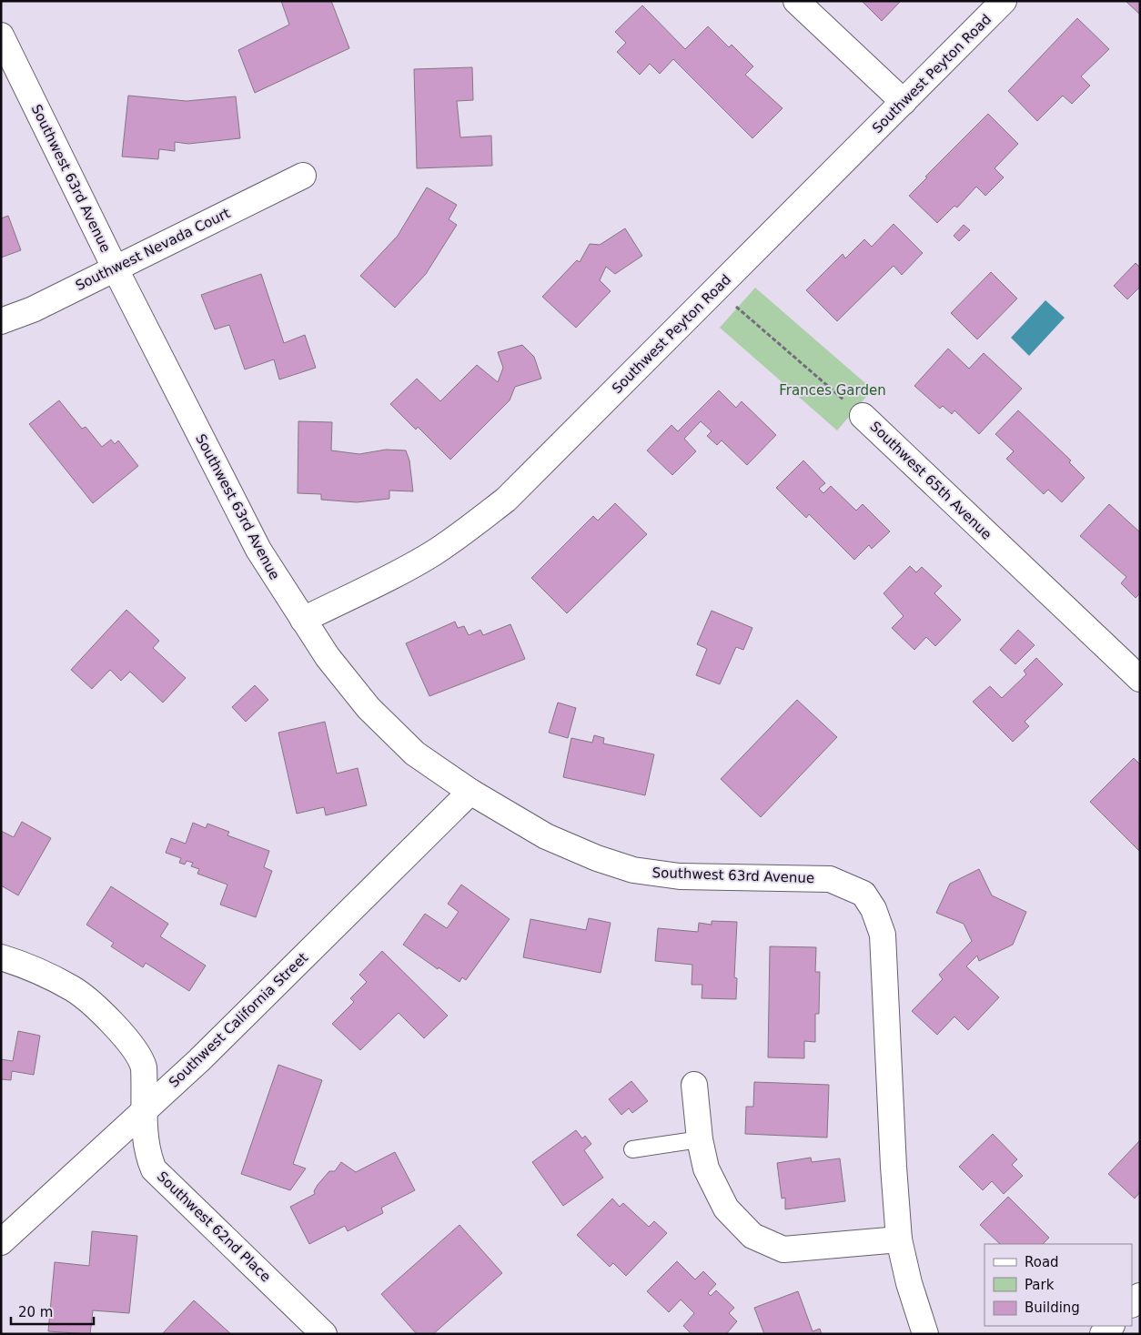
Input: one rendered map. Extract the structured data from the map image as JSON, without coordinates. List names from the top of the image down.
{
  "streets": {
    "street": [
      "Southwest Peyton Road",
      "Southwest 63rd Avenue",
      "Southwest Nevada Court",
      "Southwest 65th Avenue",
      "Southwest California Street",
      "Southwest 62nd Place"
    ]
  },
  "crossings": [
    ["Southwest Peyton Road", "Southwest 63rd Avenue"],
    ["Southwest Peyton Road", "Southwest 65th Avenue"],
    ["Southwest 63rd Avenue", "Southwest Nevada Court"],
    ["Southwest 63rd Avenue", "Southwest California Street"],
    ["Southwest California Street", "Southwest 62nd Place"]
  ],
  "parks": ["Frances Garden"],
  "legend": ["Road", "Park", "Building"],
  "scale_bar": "20 m"
}
